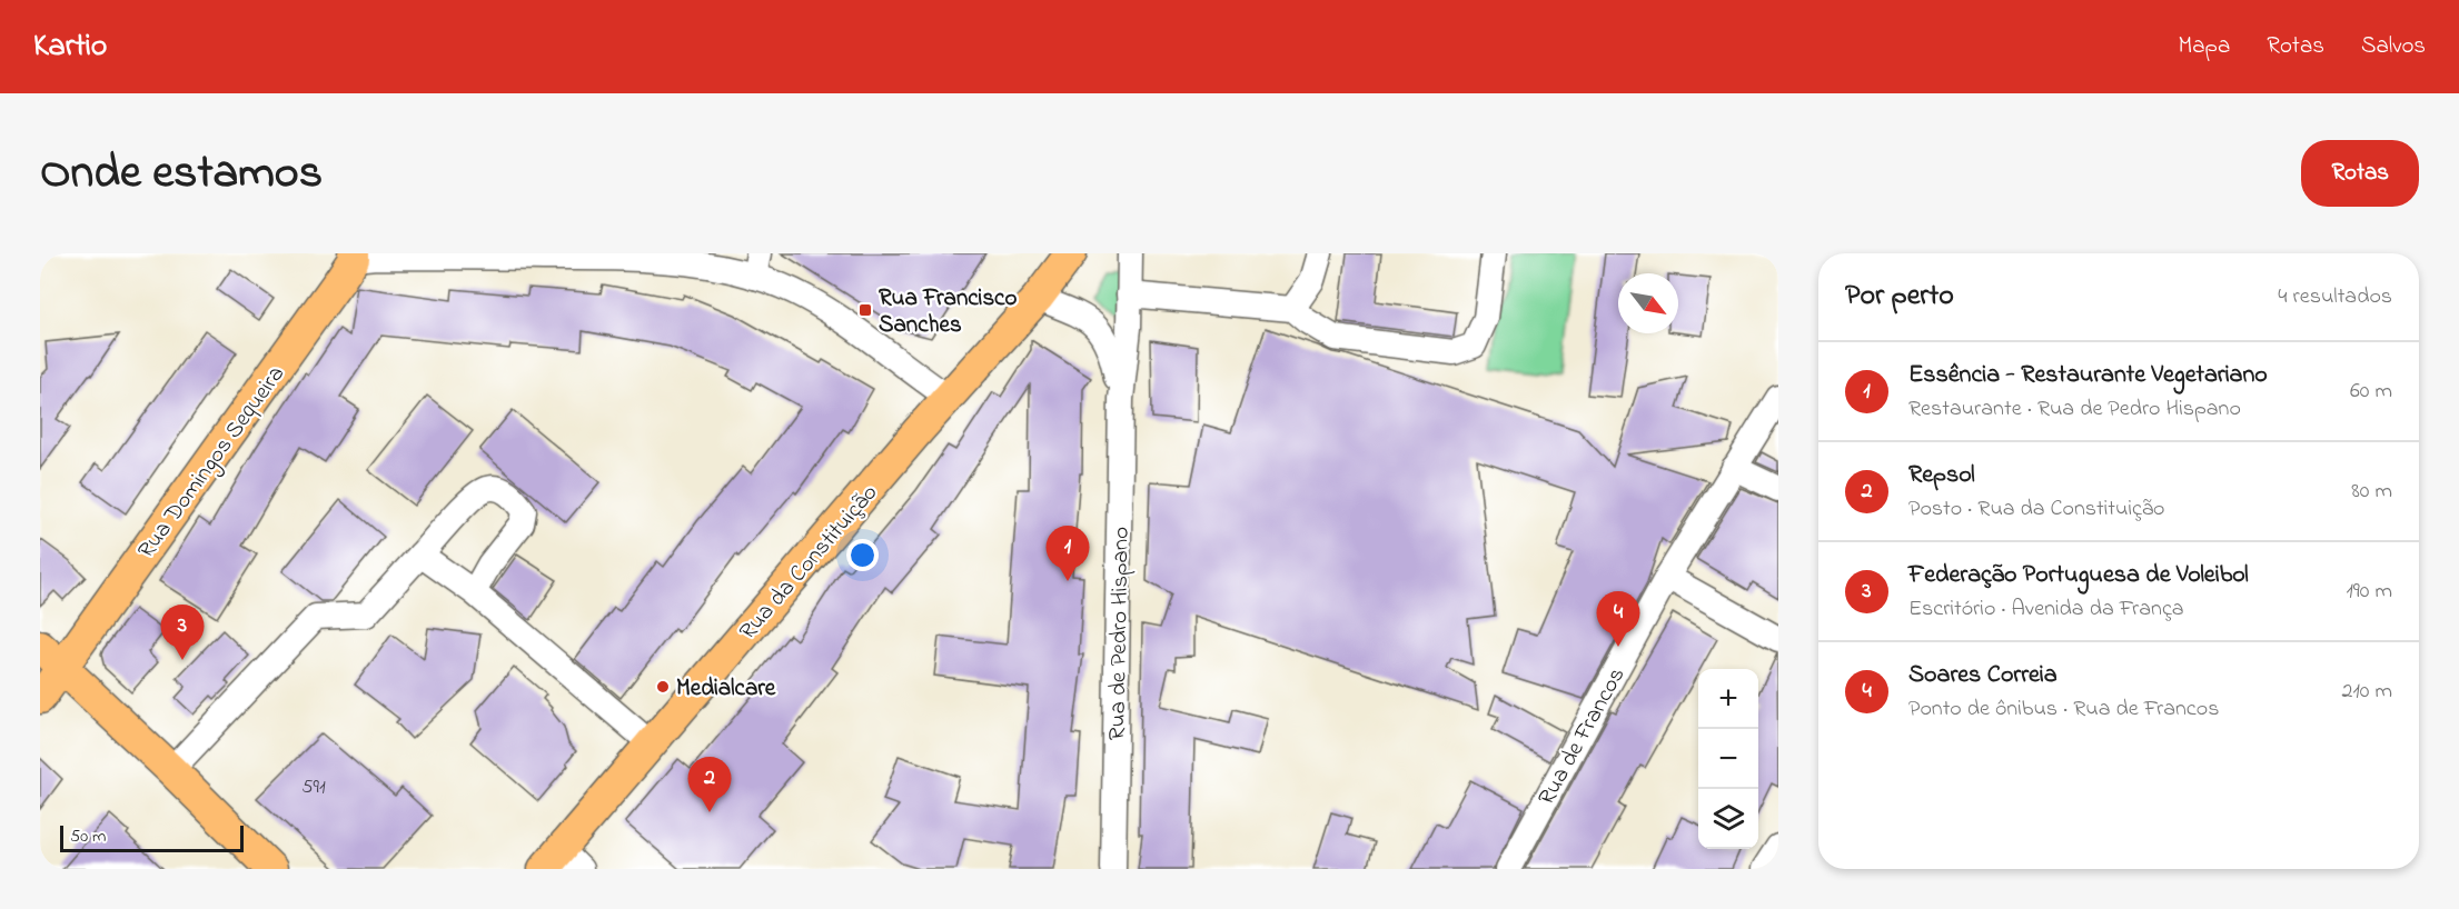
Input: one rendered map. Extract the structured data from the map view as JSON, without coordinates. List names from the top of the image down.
{
  "streets": {
    "main road": ["Rua Domingos Sequeira", "Rua da Constituição"],
    "street": ["Rua de Pedro Hispano", "Rua de Francos"]
  },
  "crossings": [
    ["Rua da Constituição", "Rua de Pedro Hispano"]
  ],
  "places": {
    "transit": ["Rua Francisco Sanches"],
    "other": ["Medialcare"]
  },
  "house_numbers": ["591"],
  "scale_bar": "50 m",
  "north": "bottom right",
  "page": {
    "header": "Kartio",
    "nav": ["Mapa", "Rotas", "Salvos"],
    "title": "Onde estamos",
    "buttons": "Rotas",
    "heading": ["Por perto", "4 resultados"],
    "list": [
      {
        "mark": "1",
        "name": "Essência - Restaurante Vegetariano",
        "note": "Restaurante · Rua de Pedro Hispano",
        "value": "60 m"
      },
      {
        "mark": "2",
        "name": "Repsol",
        "note": "Posto · Rua da Constituição",
        "value": "80 m"
      },
      {
        "mark": "3",
        "name": "Federação Portuguesa de Voleibol",
        "note": "Escritório · Avenida da França",
        "value": "190 m"
      },
      {
        "mark": "4",
        "name": "Soares Correia",
        "note": "Ponto de ônibus · Rua de Francos",
        "value": "210 m"
      }
    ],
    "pins": [
      "1",
      "4",
      "3",
      "2"
    ],
    "map_buttons": ["+", "−"],
    "scale": "50 m"
  }
}
